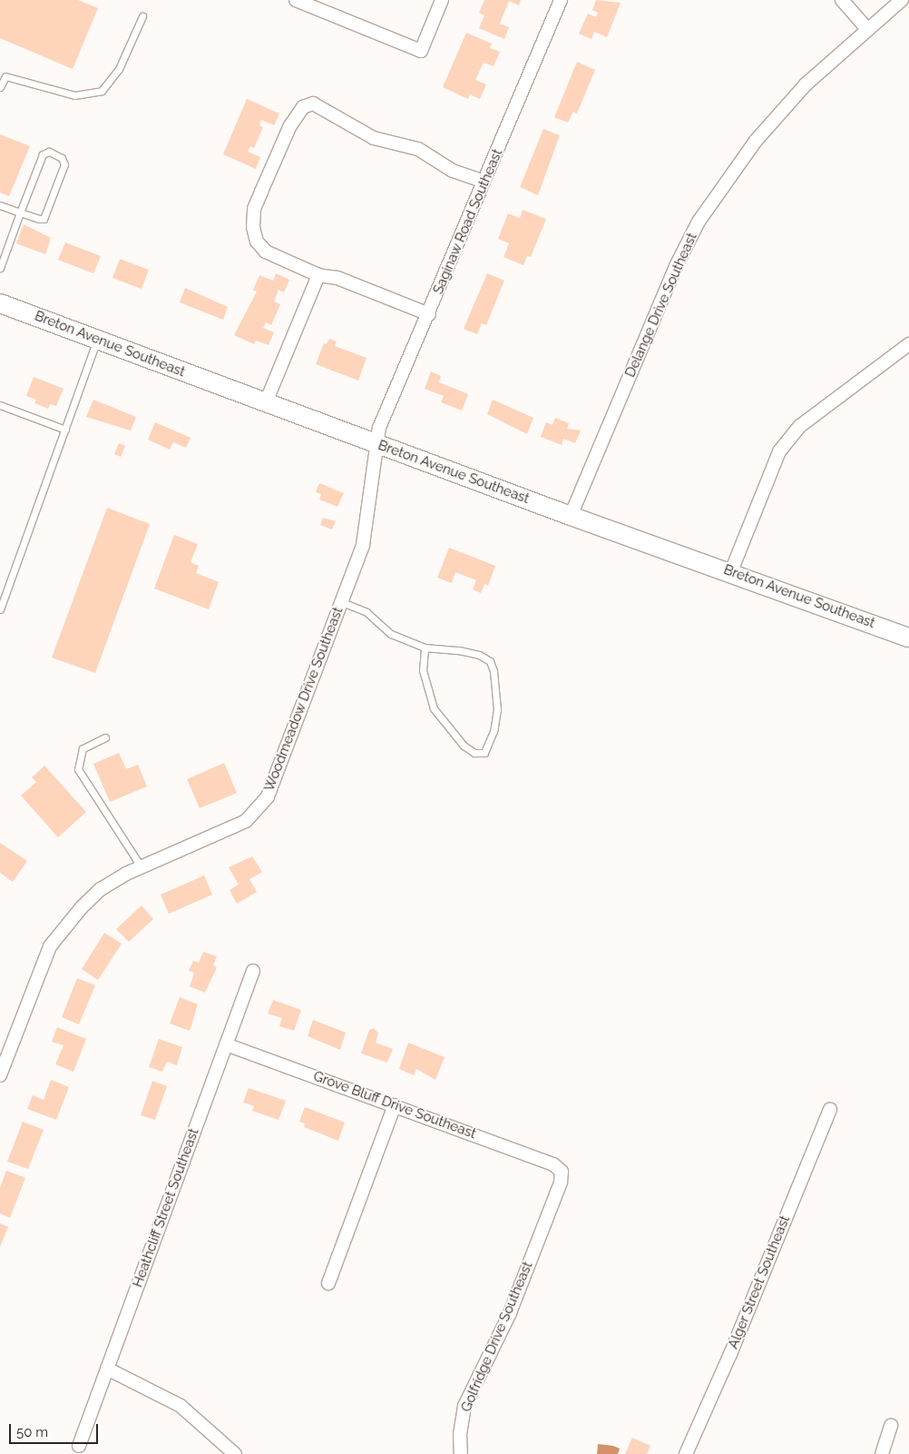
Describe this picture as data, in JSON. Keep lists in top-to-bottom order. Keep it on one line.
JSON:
{"streets":{"main road":["Breton Avenue Southeast"],"street":["Saginaw Road Southeast","Delange Drive Southeast","Woodmeadow Drive Southeast","Grove Bluff Drive Southeast","Heathcliff Street Southeast","Alger Street Southeast","Golfridge Drive Southeast"]},"crossings":[["Saginaw Road Southeast","Breton Avenue Southeast"],["Saginaw Road Southeast","Woodmeadow Drive Southeast"],["Delange Drive Southeast","Breton Avenue Southeast"],["Breton Avenue Southeast","Woodmeadow Drive Southeast"],["Grove Bluff Drive Southeast","Heathcliff Street Southeast"],["Grove Bluff Drive Southeast","Golfridge Drive Southeast"]],"scale_bar":"50 m"}
